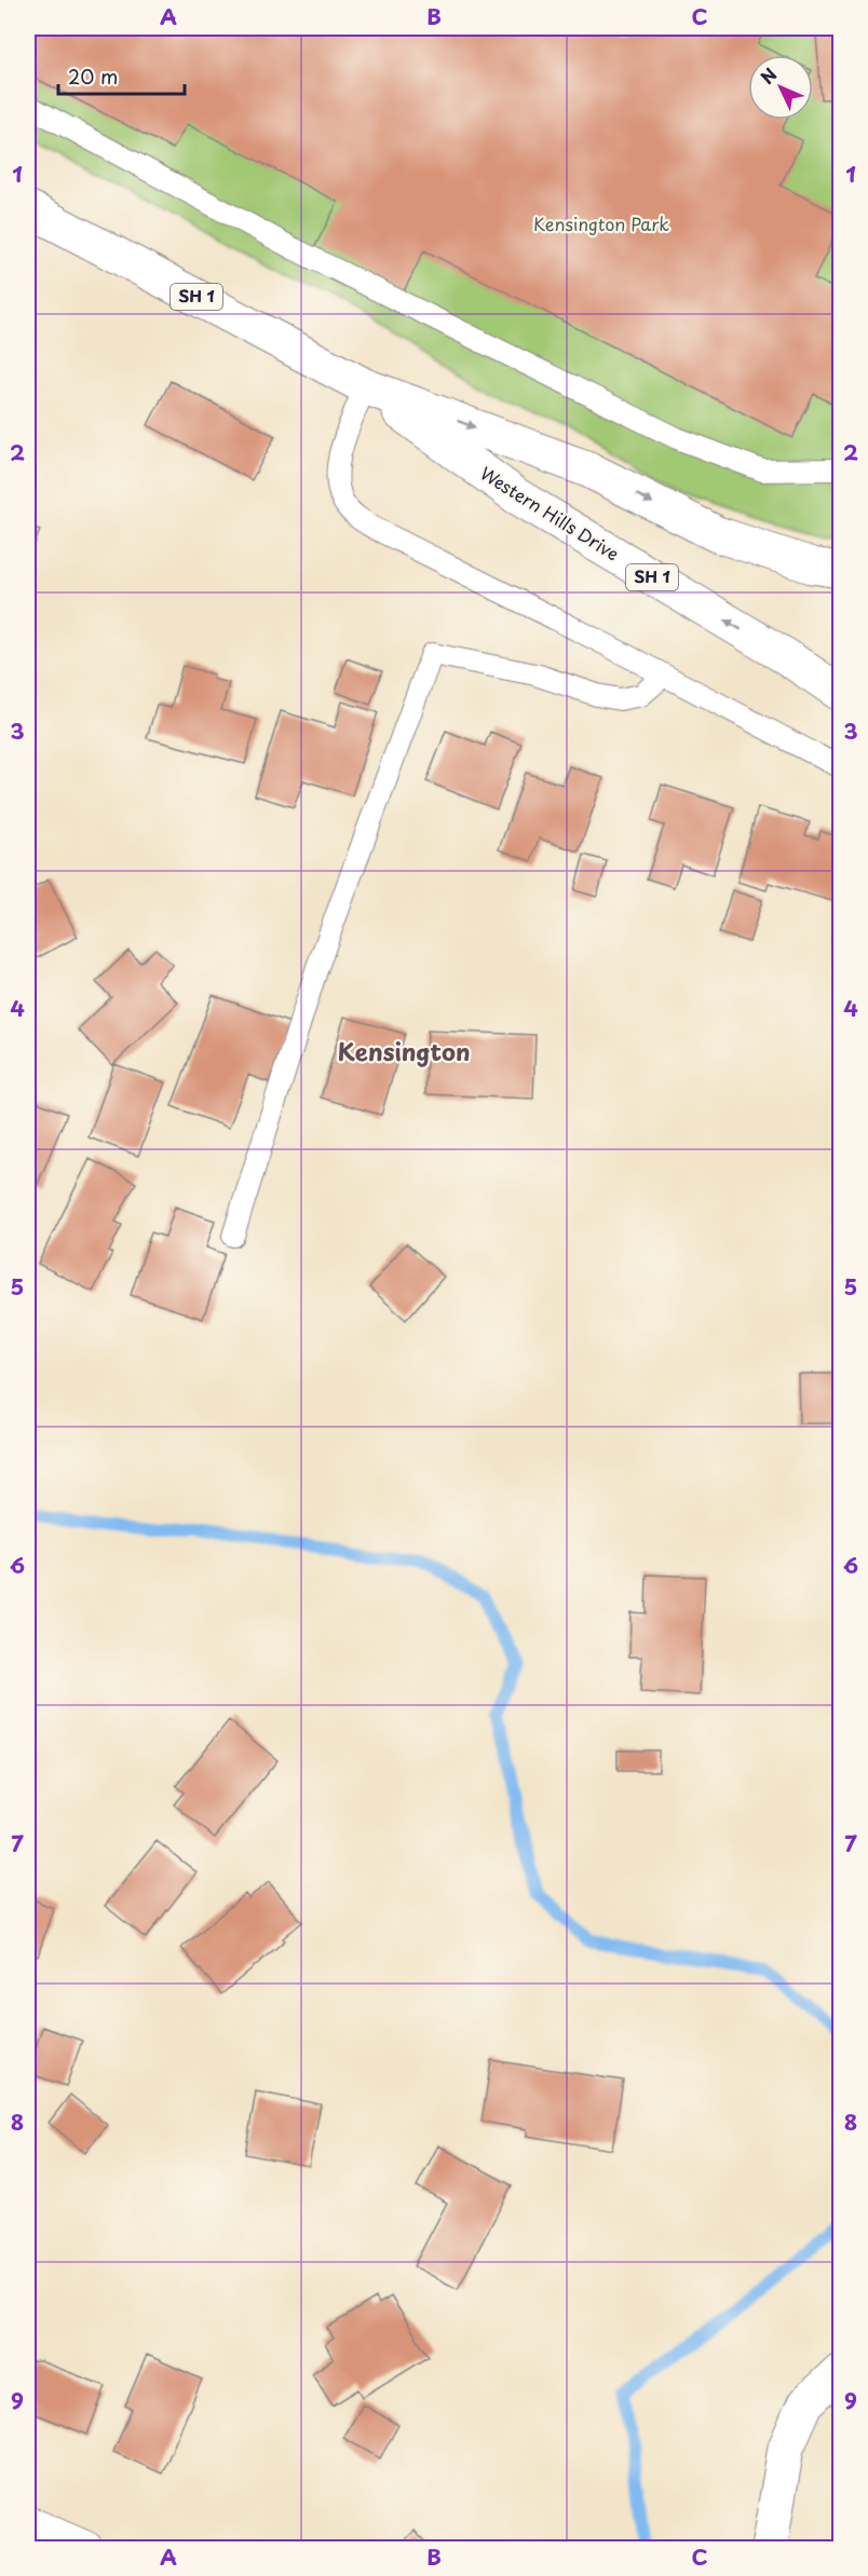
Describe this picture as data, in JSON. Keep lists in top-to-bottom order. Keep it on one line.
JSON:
{"streets":{"main road":["SH 1","Western Hills Drive"]},"crossings":[["SH 1","Western Hills Drive"]],"districts":["Kensington"],"parks":["Kensington Park"],"scale_bar":"20 m","north":"top left","grid":{"columns":["A","B","C"],"rows":["1","2","3","4","5","6","7","8","9"]}}
